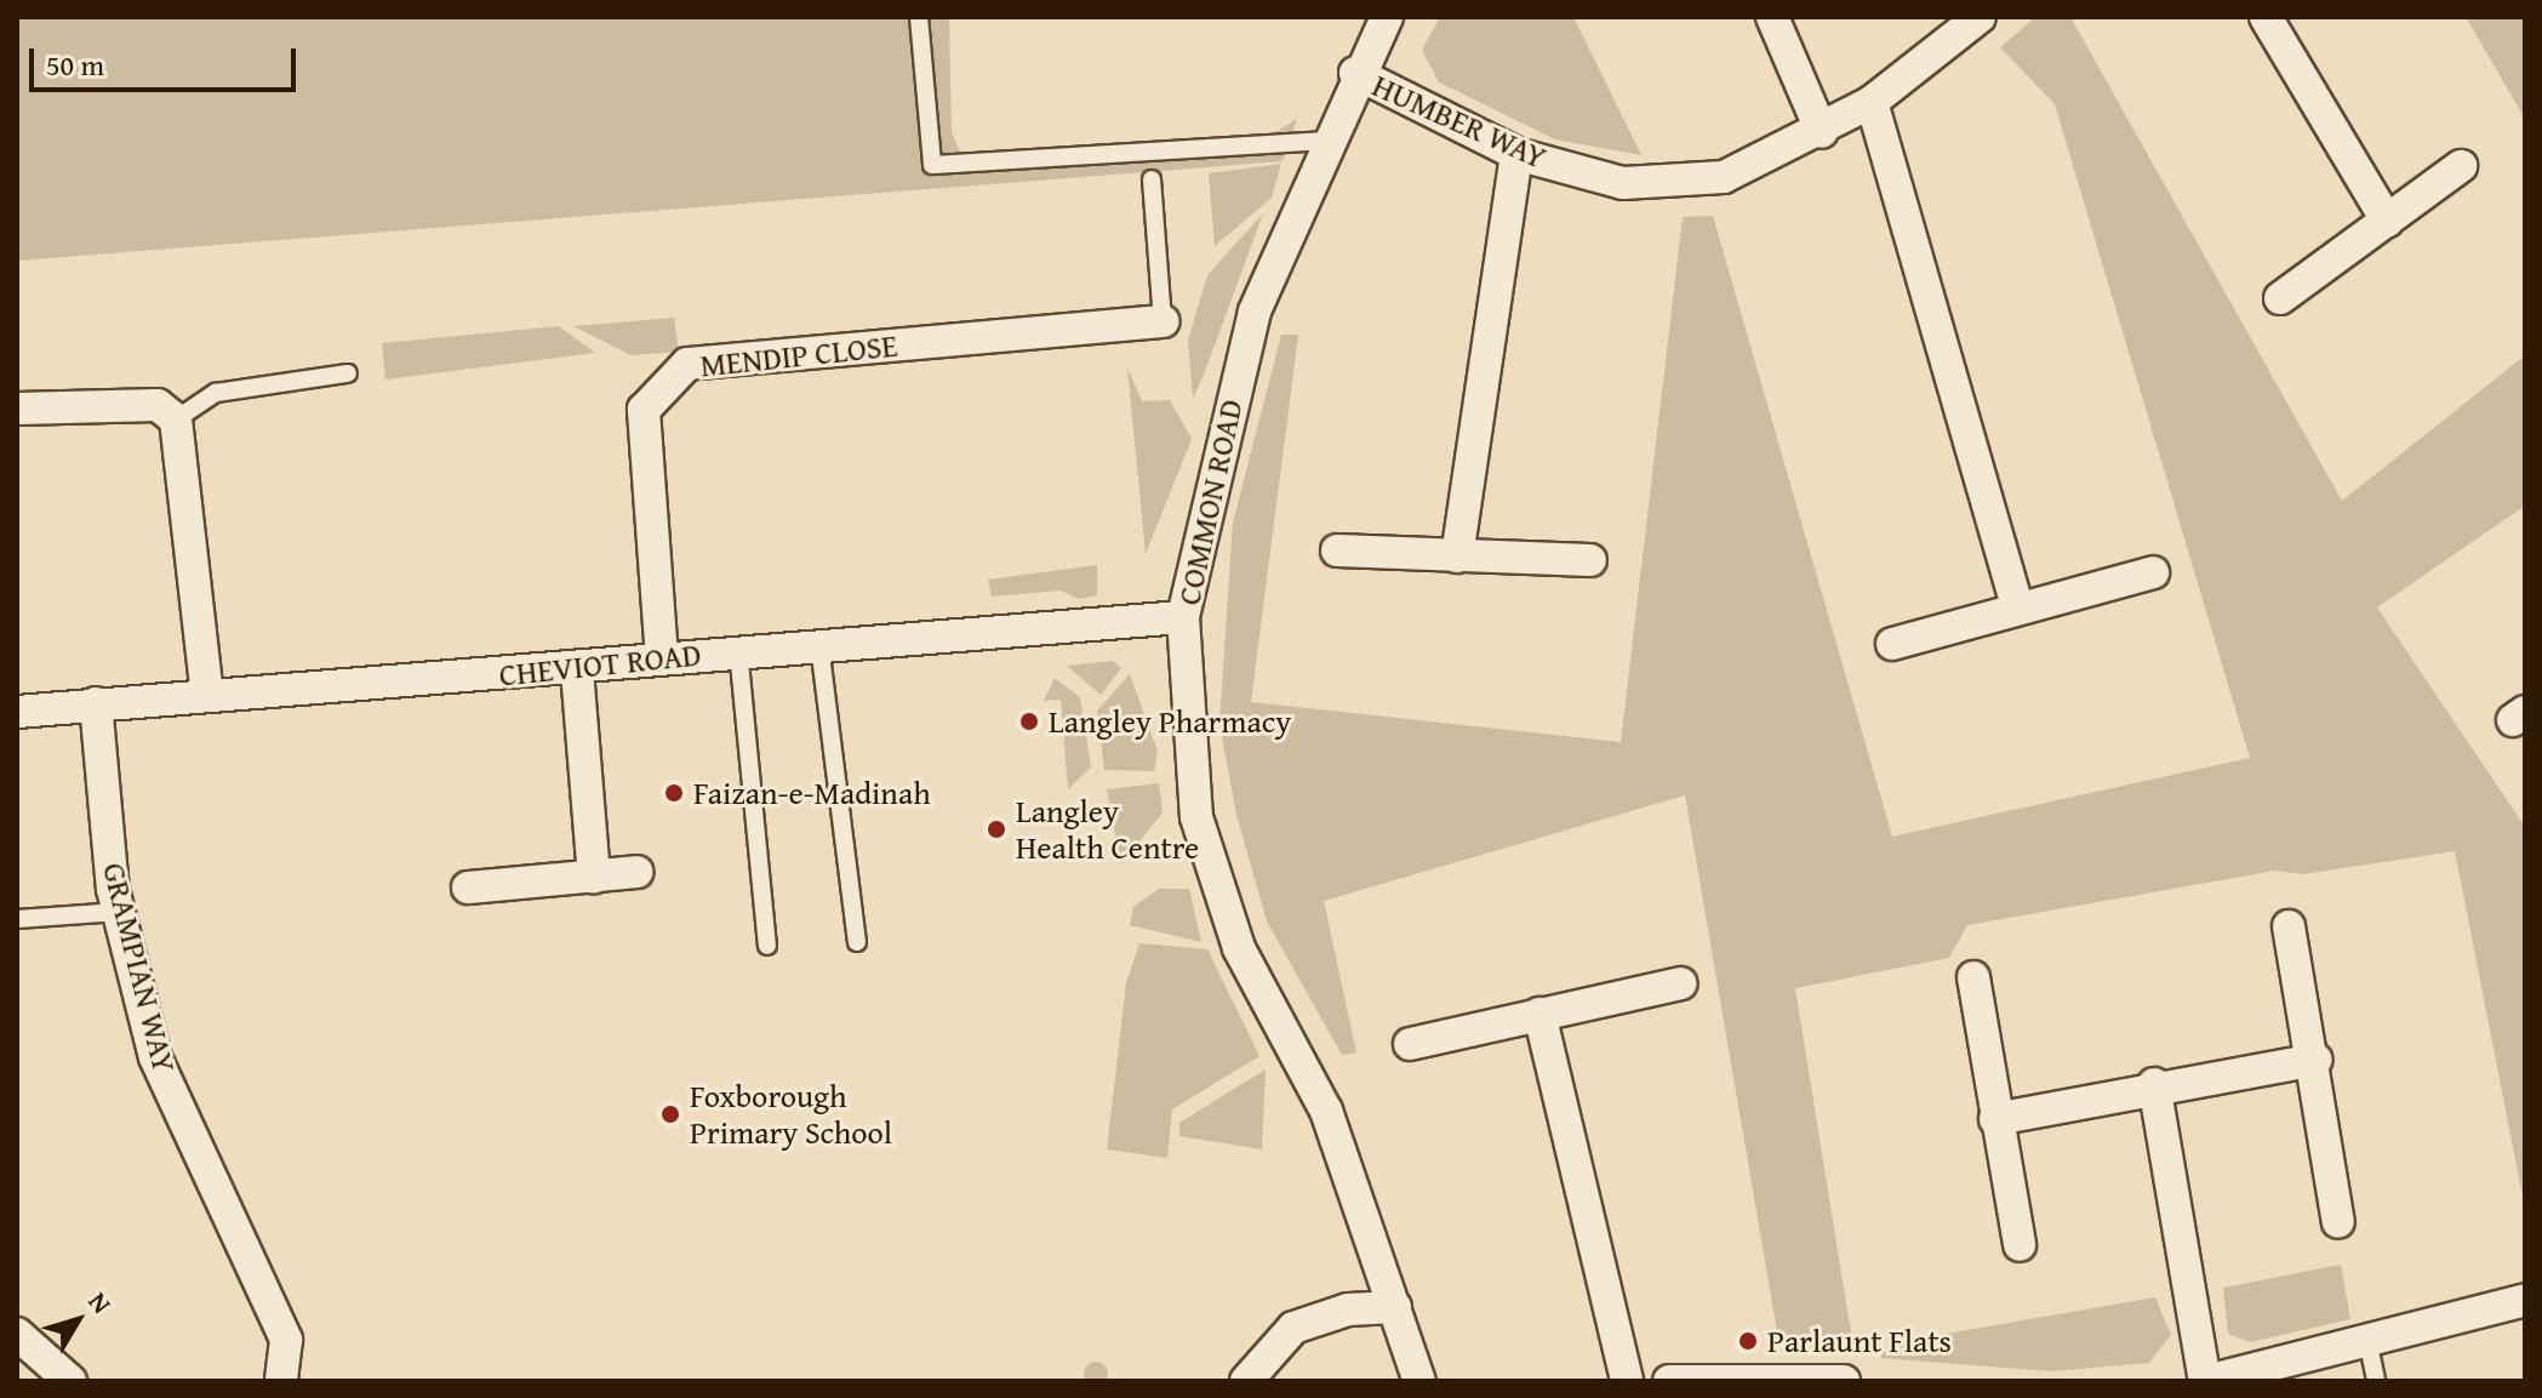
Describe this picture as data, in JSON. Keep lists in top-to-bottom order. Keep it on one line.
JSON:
{"streets":{"street":["HUMBER WAY","MENDIP CLOSE","COMMON ROAD","CHEVIOT ROAD","GRAMPIAN WAY"]},"crossings":[["HUMBER WAY","COMMON ROAD"],["MENDIP CLOSE","CHEVIOT ROAD"],["COMMON ROAD","CHEVIOT ROAD"],["CHEVIOT ROAD","GRAMPIAN WAY"]],"places":["Langley Pharmacy","Faizan-e-Madinah","Langley Health Centre","Foxborough Primary School","Parlaunt Flats"],"scale_bar":"50 m","north":"top right"}
